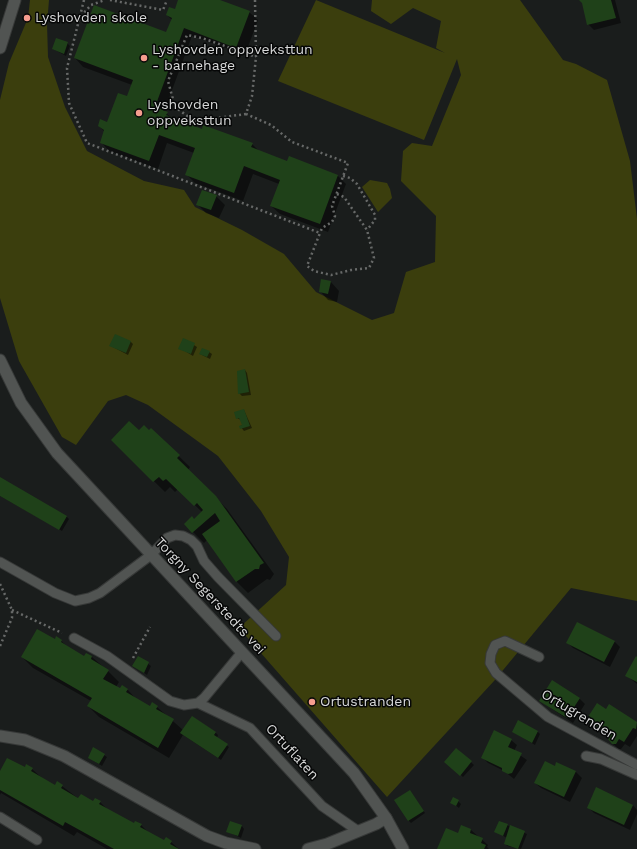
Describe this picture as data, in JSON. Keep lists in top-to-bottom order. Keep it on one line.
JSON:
{"streets":{"main road":["Torgny Segerstedts vei"],"lane":["Ortugrenden","Ortuflaten"]},"places":["Lyshovden skole","Lyshovden oppveksttun - barnehage","Lyshovden oppveksttun","Ortustranden"]}
